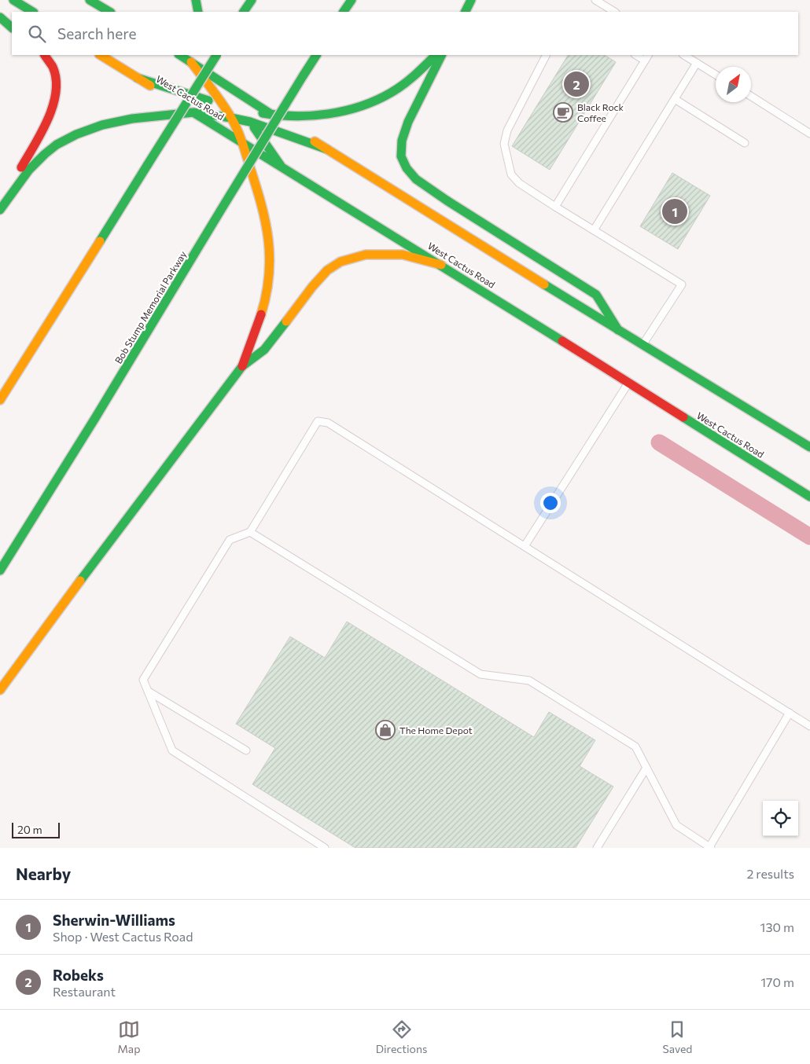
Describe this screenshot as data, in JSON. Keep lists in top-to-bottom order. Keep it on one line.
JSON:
{"streets":{"main road":["West Cactus Road","Bob Stump Memorial Parkway"]},"places":{"cafe":["Black Rock Coffee"],"shop":["The Home Depot"]},"scale_bar":"20 m","north":"top right","page":{"search":"Search here","pins":["2","1"],"scale":"20 m","heading":["Nearby","2 results"],"list":[{"mark":"1","name":"Sherwin-Williams","note":"Shop · West Cactus Road","value":"130 m"},{"mark":"2","name":"Robeks","note":"Restaurant","value":"170 m"}],"nav":["Map","Directions","Saved"]}}
